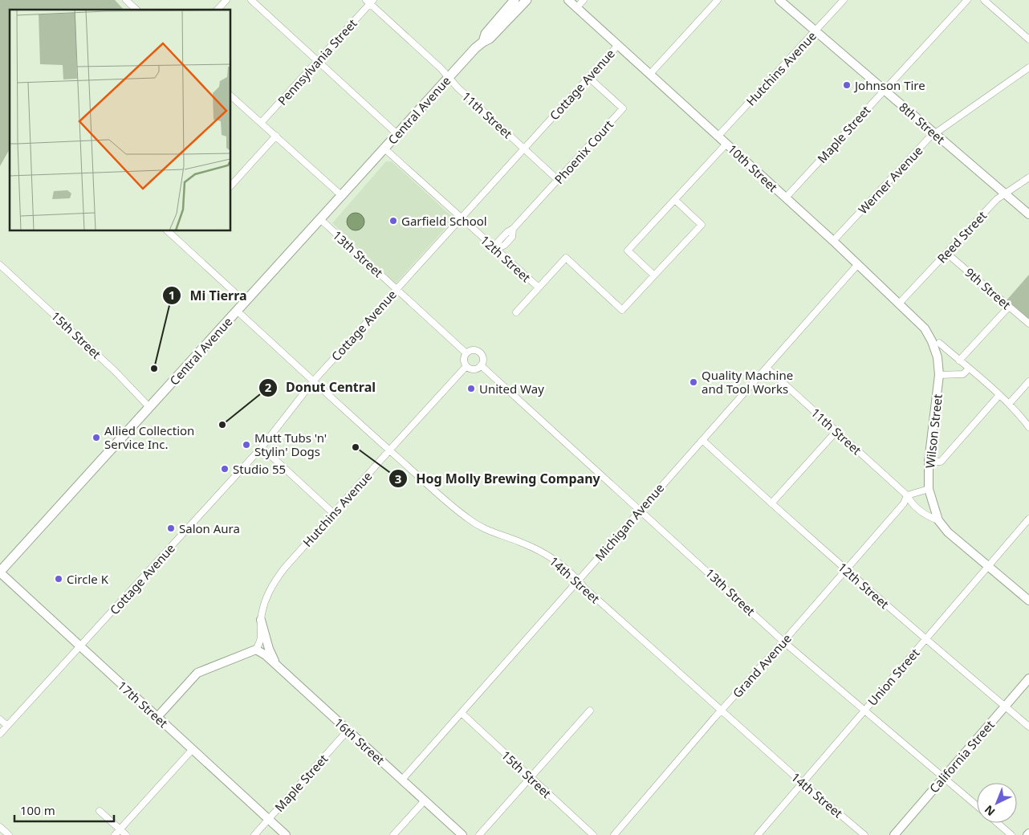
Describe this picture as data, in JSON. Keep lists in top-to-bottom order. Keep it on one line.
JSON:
{"streets":{"main road":["Central Avenue"],"street":["Pennsylvania Street","Hutchins Avenue","Cottage Avenue","11th Street","8th Street","Maple Street","Phoenix Court","10th Street","Werner Avenue","Reed Street","13th Street","12th Street","9th Street","15th Street","Wilson Street","Michigan Avenue","14th Street","Grand Avenue","Union Street","17th Street","16th Street","California Street"]},"crossings":[["Pennsylvania Street","11th Street"],["Hutchins Avenue","8th Street"],["Hutchins Avenue","10th Street"],["Hutchins Avenue","13th Street"],["Hutchins Avenue","14th Street"],["Hutchins Avenue","16th Street"],["Cottage Avenue","11th Street"],["Cottage Avenue","Phoenix Court"],["Cottage Avenue","10th Street"],["Cottage Avenue","13th Street"],["Cottage Avenue","12th Street"],["Cottage Avenue","14th Street"],["Cottage Avenue","17th Street"],["Central Avenue","11th Street"],["Central Avenue","13th Street"],["Central Avenue","12th Street"],["Central Avenue","15th Street"],["Central Avenue","14th Street"],["Central Avenue","17th Street"],["11th Street","Phoenix Court"],["11th Street","Wilson Street"],["11th Street","Michigan Avenue"],["11th Street","Grand Avenue"],["11th Street","Union Street"],["8th Street","Maple Street"],["8th Street","Werner Avenue"],["8th Street","Reed Street"],["Maple Street","10th Street"],["Maple Street","17th Street"],["Maple Street","16th Street"],["Phoenix Court","12th Street"],["10th Street","Werner Avenue"],["10th Street","Reed Street"],["10th Street","Wilson Street"],["10th Street","Michigan Avenue"],["Reed Street","9th Street"],["13th Street","Michigan Avenue"],["13th Street","Grand Avenue"],["13th Street","Union Street"],["13th Street","California Street"],["12th Street","Michigan Avenue"],["12th Street","Grand Avenue"],["12th Street","Union Street"],["12th Street","California Street"],["15th Street","Michigan Avenue"],["Michigan Avenue","14th Street"],["Michigan Avenue","16th Street"],["14th Street","Grand Avenue"],["14th Street","Union Street"]],"places":["Johnson Tire","Garfield School","Mi Tierra","Quality Machine and Tool Works","United Way","Donut Central","Allied Collection Service Inc.","Mutt Tubs 'n' Stylin' Dogs","Hog Molly Brewing Company","Studio 55","Salon Aura","Circle K"],"scale_bar":"100 m","north":"bottom left"}
